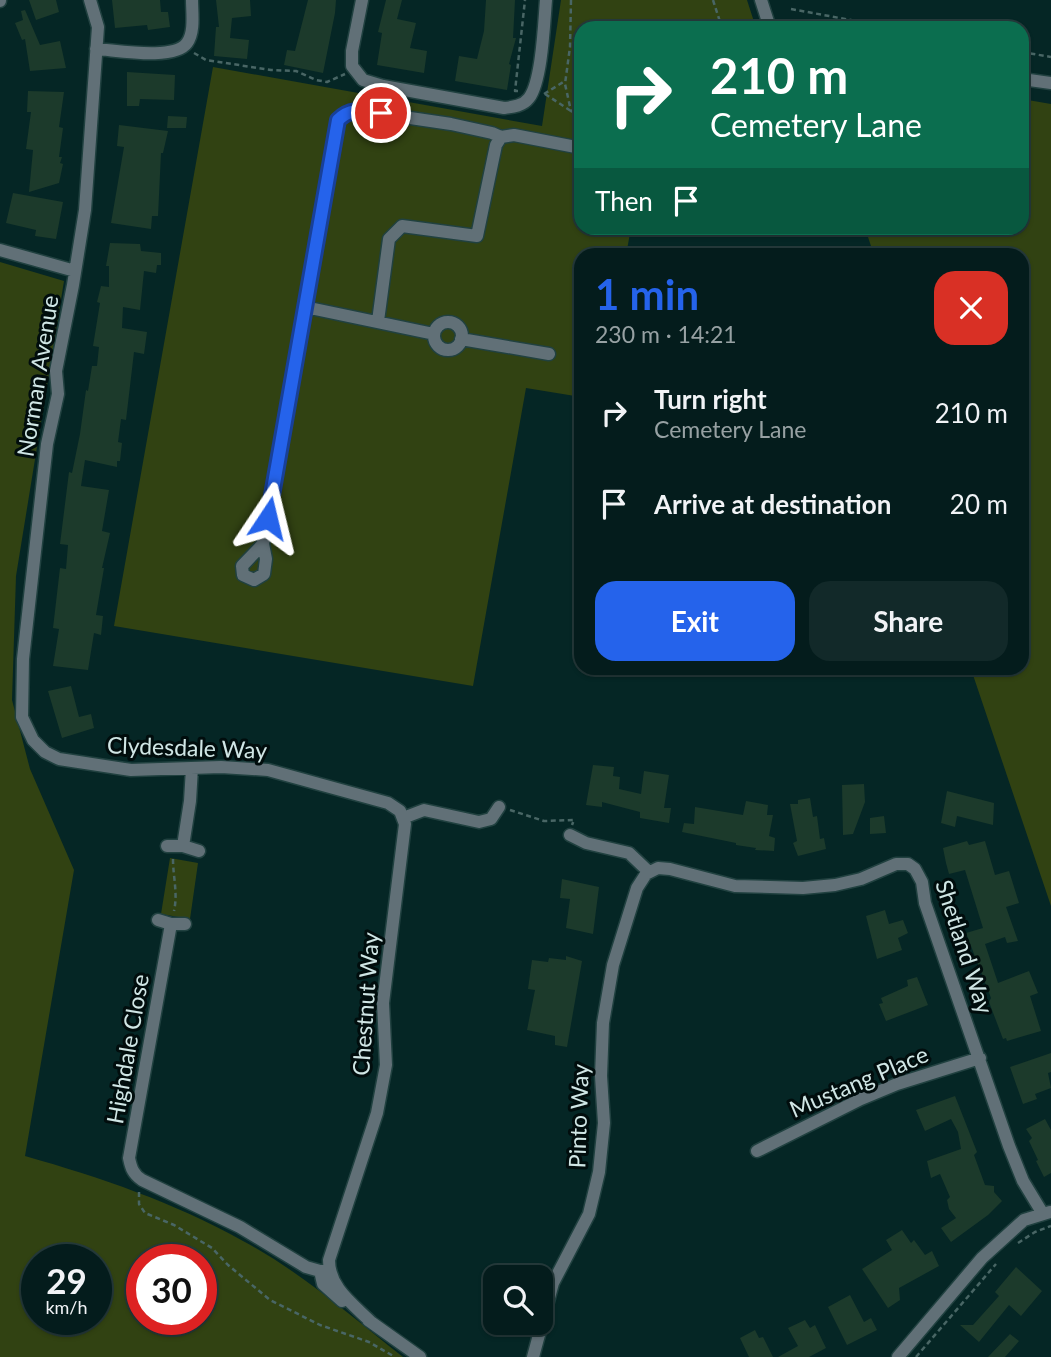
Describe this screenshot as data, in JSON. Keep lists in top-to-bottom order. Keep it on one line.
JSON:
{"streets":{"street":["Norman Avenue","Clydesdale Way","Shetland Way","Chestnut Way","Highdale Close","Mustang Place","Pinto Way"]},"crossings":[["Norman Avenue","Clydesdale Way"],["Clydesdale Way","Chestnut Way"],["Shetland Way","Mustang Place"],["Shetland Way","Pinto Way"]],"page":{"turn":["210 m","Cemetery Lane"],"then":"Then","heading":["1 min","230 m · 14:21"],"list":[{"name":"Turn right","note":"Cemetery Lane","value":"210 m"},{"name":"Arrive at destination","value":"20 m"}],"buttons":["Exit","Share"],"speed":"29 km/h","limit":"30"}}
